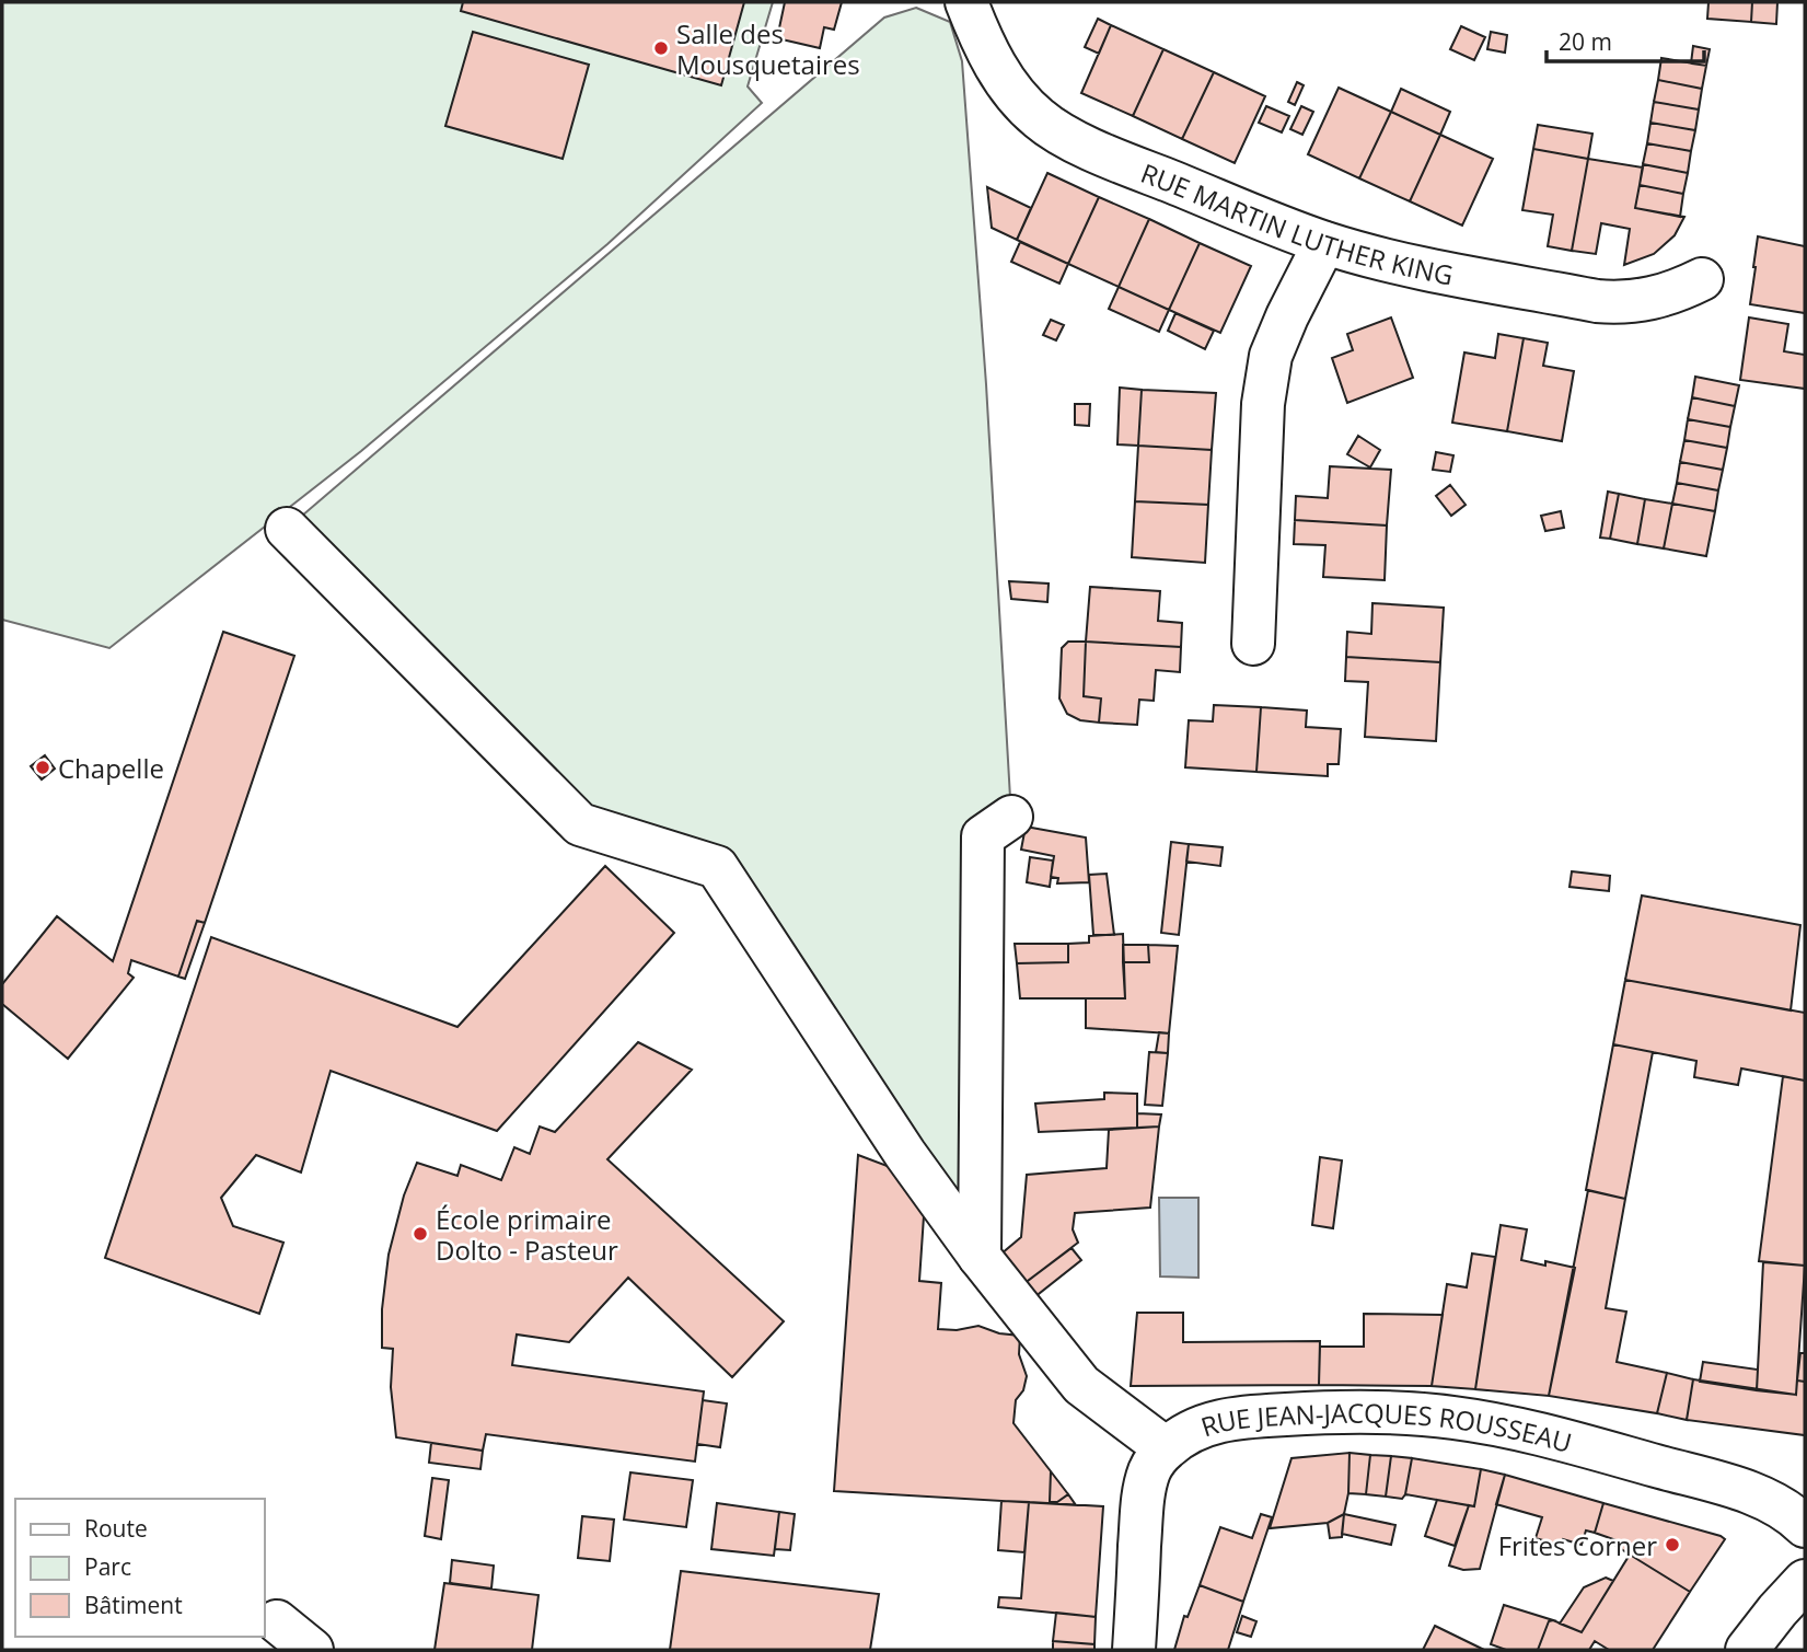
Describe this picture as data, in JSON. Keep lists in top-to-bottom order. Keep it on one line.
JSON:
{"streets":{"street":["RUE MARTIN LUTHER KING","RUE JEAN-JACQUES ROUSSEAU"]},"places":["Salle des Mousquetaires","Chapelle","École primaire Dolto - Pasteur","Frites Corner"],"legend":["Route","Parc","Bâtiment"],"scale_bar":"20 m"}
